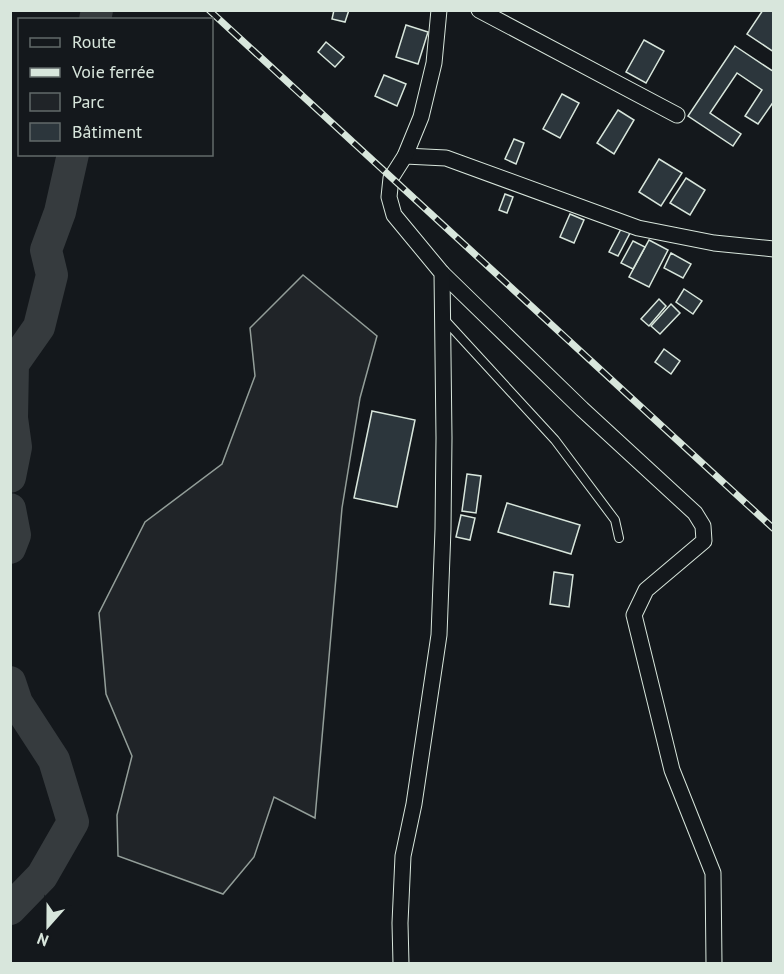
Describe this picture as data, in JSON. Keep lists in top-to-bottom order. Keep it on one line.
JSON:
{"legend":["Route","Voie ferrée","Parc","Bâtiment"],"north":"bottom"}
